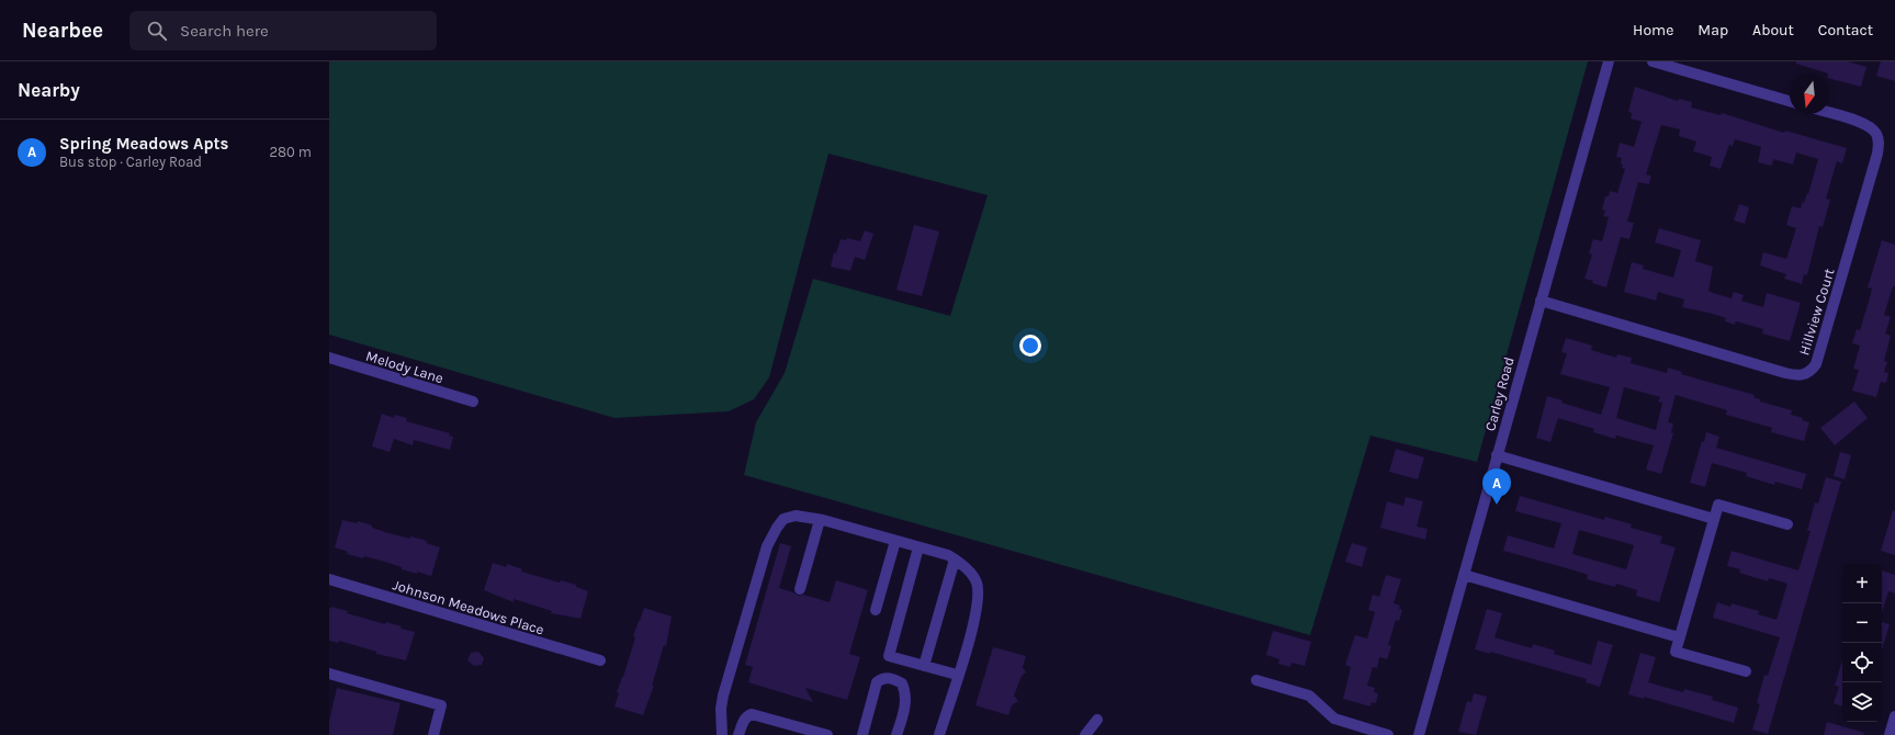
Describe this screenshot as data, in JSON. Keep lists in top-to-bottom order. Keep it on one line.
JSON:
{"streets":{"street":["Hillview Court","Melody Lane","Carley Road","Johnson Meadows Place"]},"crossings":[["Hillview Court","Carley Road"]],"north":"bottom","page":{"header":"Nearbee","search":"Search here","nav":["Home","Map","About","Contact"],"heading":"Nearby","list":[{"mark":"A","name":"Spring Meadows Apts","note":"Bus stop · Carley Road","value":"280 m"}],"pins":"A","map_buttons":["+","−"]}}
